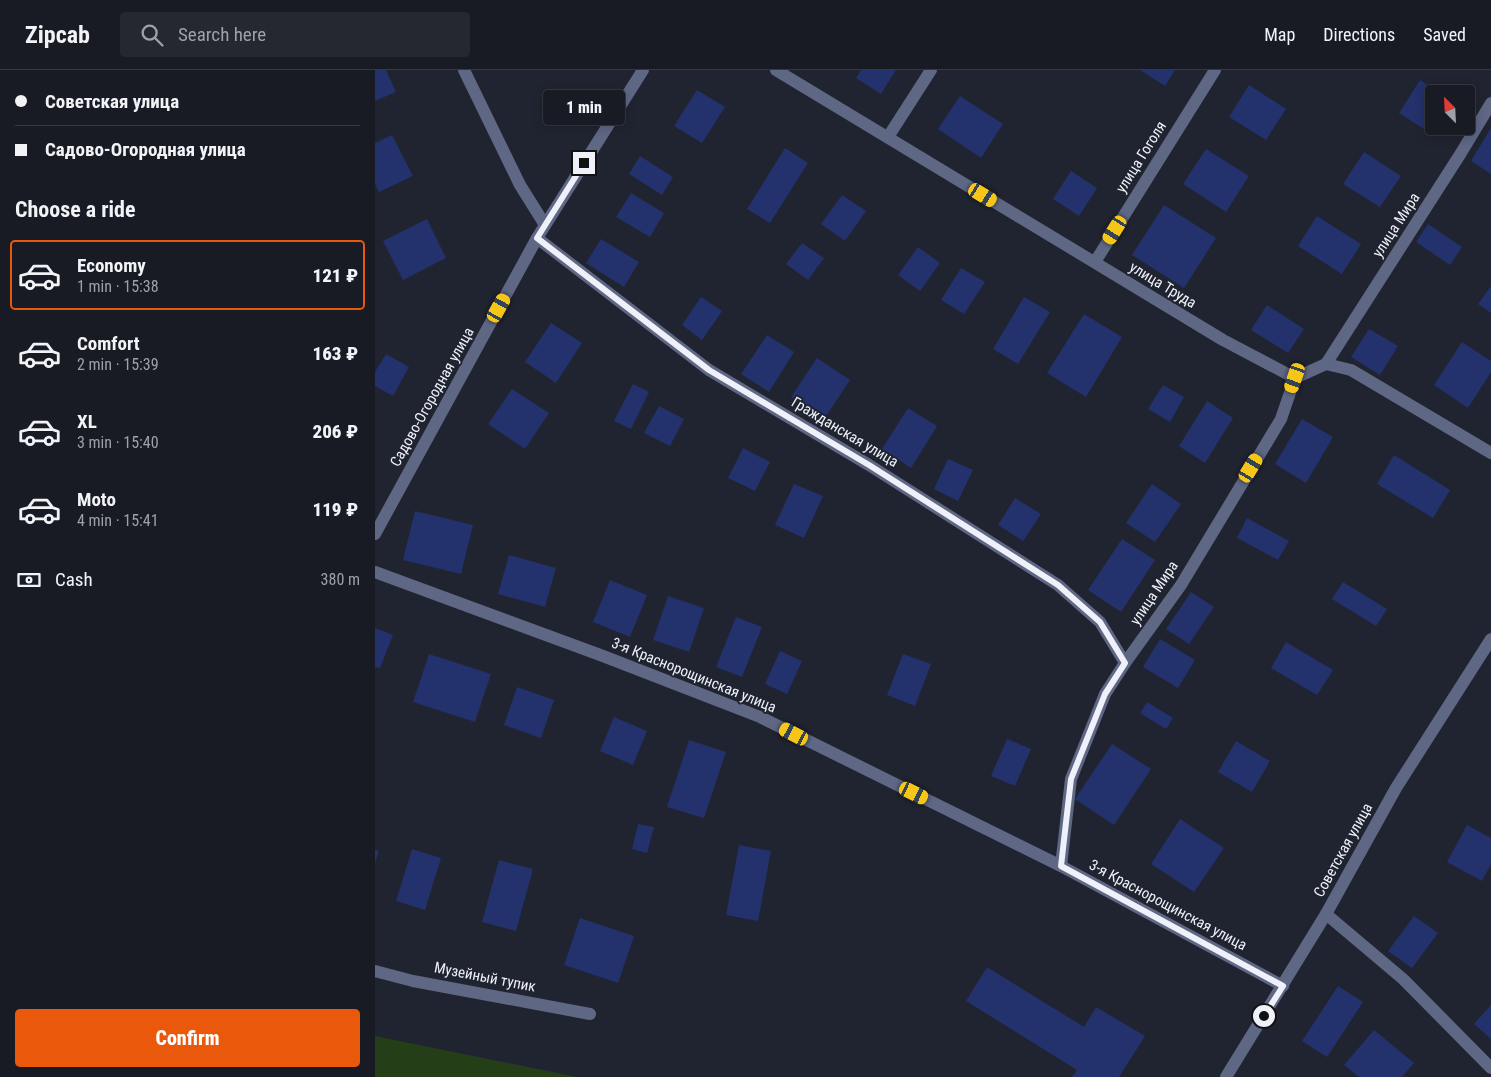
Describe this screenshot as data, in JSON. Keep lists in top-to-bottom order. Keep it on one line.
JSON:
{"streets":{"street":["улица Гоголя","улица Мира","улица Труда","Садово-Огородная улица","Гражданская улица","3-я Краснорощинская улица","Советская улица","Музейный тупик"]},"crossings":[["улица Гоголя","улица Труда"],["улица Мира","улица Труда"],["улица Мира","Гражданская улица"],["улица Мира","3-я Краснорощинская улица"],["Садово-Огородная улица","Гражданская улица"],["3-я Краснорощинская улица","Советская улица"]],"north":"top left","page":{"header":"Zipcab","search":"Search here","nav":["Map","Directions","Saved"],"banner":["Советская улица","Садово-Огородная улица"],"bubble":"1 min","heading":"Choose a ride","list":[{"name":"Economy","note":"1 min · 15:38","value":"121 ₽"},{"name":"Comfort","note":"2 min · 15:39","value":"163 ₽"},{"name":"XL","note":"3 min · 15:40","value":"206 ₽"},{"name":"Moto","note":"4 min · 15:41","value":"119 ₽"}],"pay":["Cash","380 m"],"buttons":"Confirm"}}
